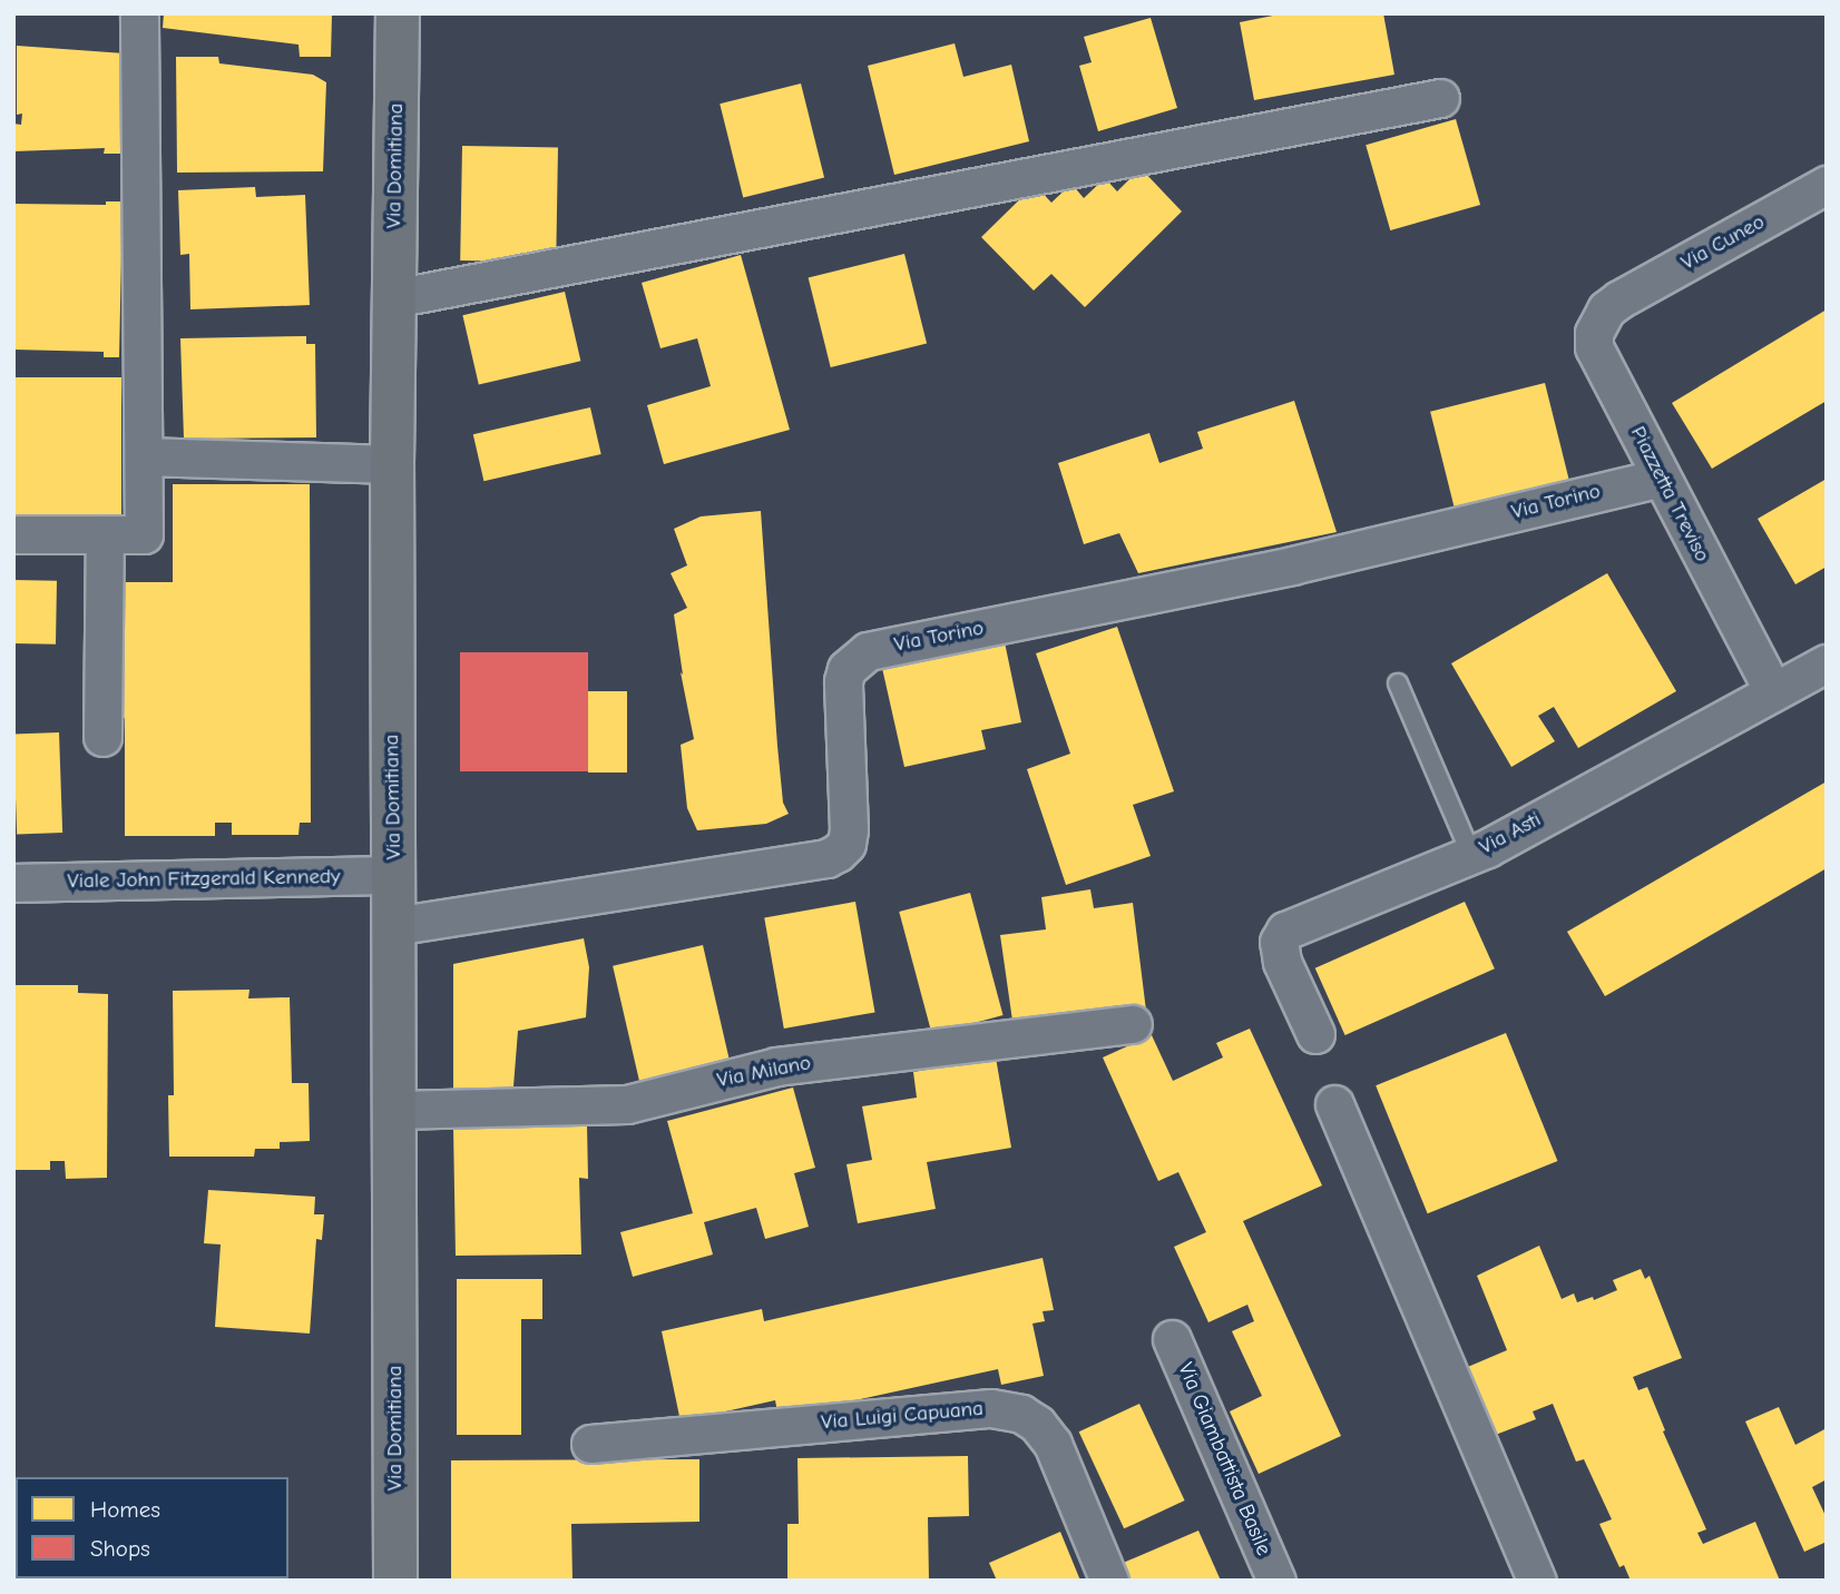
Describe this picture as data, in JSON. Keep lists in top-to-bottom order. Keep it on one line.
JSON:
{"streets":{"main road":["Via Domitiana"],"street":["Via Cuneo","Piazzetta Treviso","Via Torino","Via Asti","Viale John Fitzgerald Kennedy","Via Milano","Via Luigi Capuana","Via Giambattista Basile"]},"crossings":[["Via Domitiana","Via Torino"],["Via Domitiana","Viale John Fitzgerald Kennedy"],["Via Domitiana","Via Milano"],["Via Cuneo","Piazzetta Treviso"],["Piazzetta Treviso","Via Torino"],["Piazzetta Treviso","Via Asti"]],"legend":["Homes","Shops"]}
